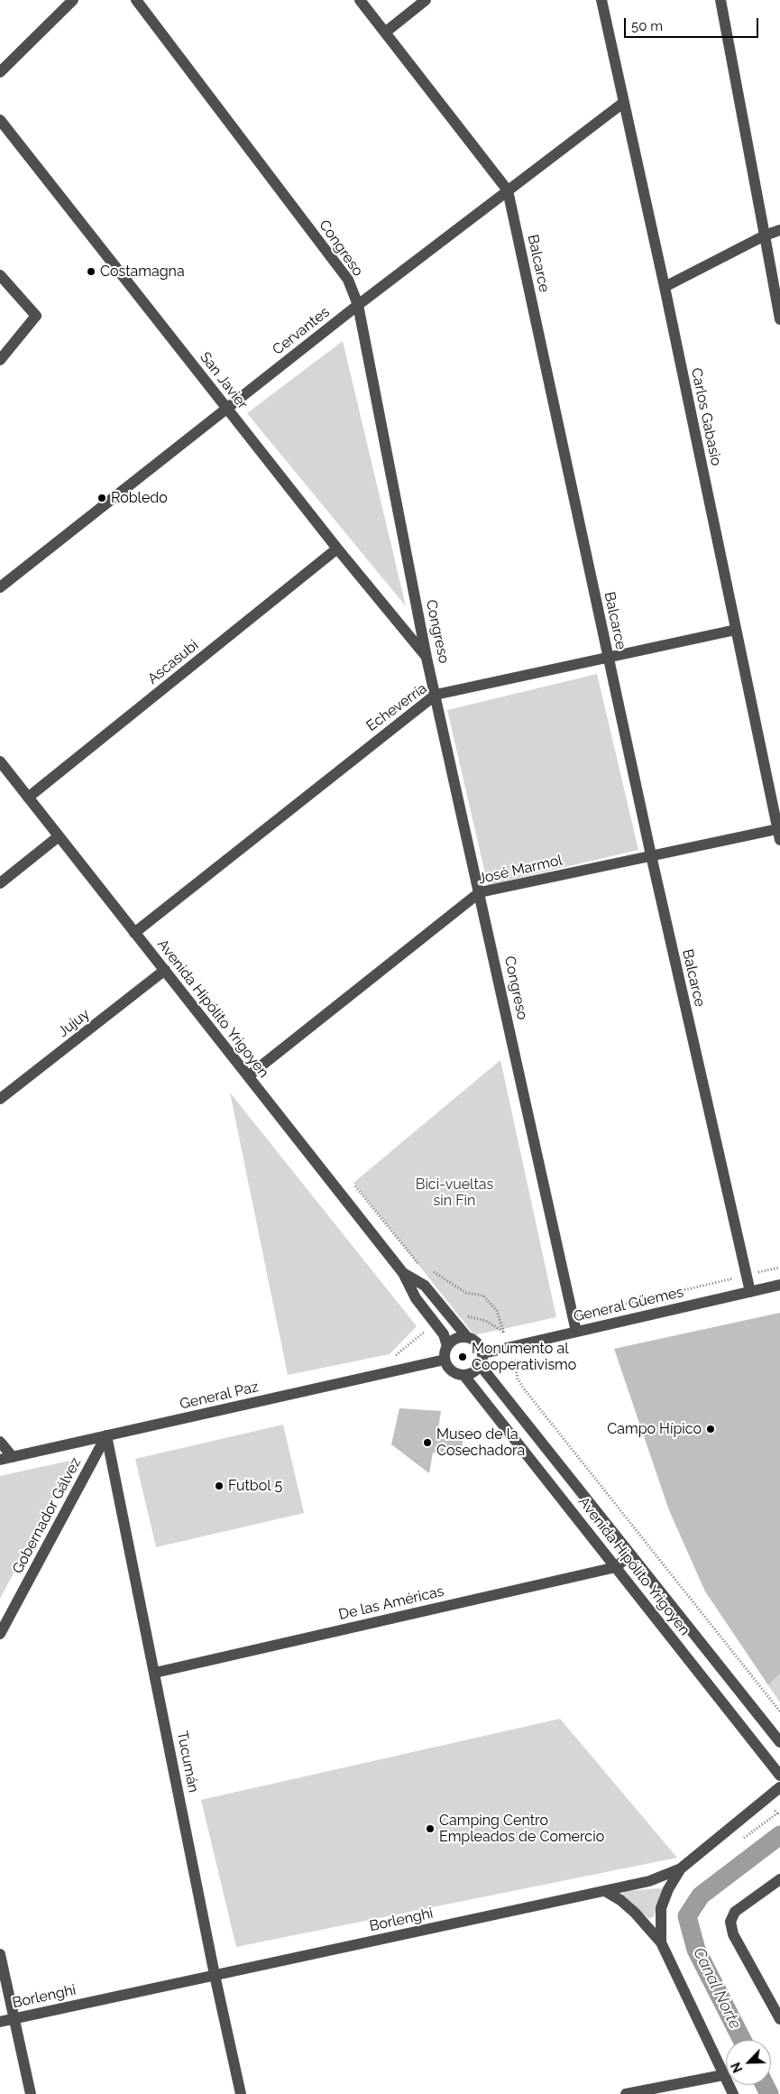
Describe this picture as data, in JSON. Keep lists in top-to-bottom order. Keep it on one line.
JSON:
{"streets":{"street":["Congreso","Balcarce","Cervantes","San Javier","Carlos Gabasio","Ascasubi","Echeverría","José Marmol","Avenida Hipólito Yrigoyen","Jujuy","General Güemes","General Paz","Gobernador Gálvez","De las Américas","Tucumán","Borlenghi"]},"crossings":[["Congreso","Cervantes"],["Congreso","San Javier"],["Congreso","Echeverría"],["Congreso","José Marmol"],["Congreso","General Güemes"],["Balcarce","Cervantes"],["Balcarce","Echeverría"],["Balcarce","José Marmol"],["Balcarce","General Güemes"],["Cervantes","San Javier"],["Cervantes","Carlos Gabasio"],["San Javier","Ascasubi"],["Carlos Gabasio","Echeverría"],["Carlos Gabasio","José Marmol"],["Ascasubi","Avenida Hipólito Yrigoyen"],["Echeverría","Avenida Hipólito Yrigoyen"],["José Marmol","Avenida Hipólito Yrigoyen"],["Avenida Hipólito Yrigoyen","Jujuy"],["Avenida Hipólito Yrigoyen","General Güemes"],["Avenida Hipólito Yrigoyen","General Paz"],["Avenida Hipólito Yrigoyen","De las Américas"],["General Güemes","General Paz"],["General Paz","Gobernador Gálvez"],["General Paz","Tucumán"],["Gobernador Gálvez","Tucumán"],["De las Américas","Tucumán"],["Tucumán","Borlenghi"]],"water":["Canal Norte"],"parks":["Bici-vueltas sin Fin"],"places":["Costamagna","Robledo","Monumento al Cooperativismo","Campo Hípico","Museo de la Cosechadora","Futbol 5","Camping Centro Empleados de Comercio"],"scale_bar":"50 m","north":"bottom left"}
